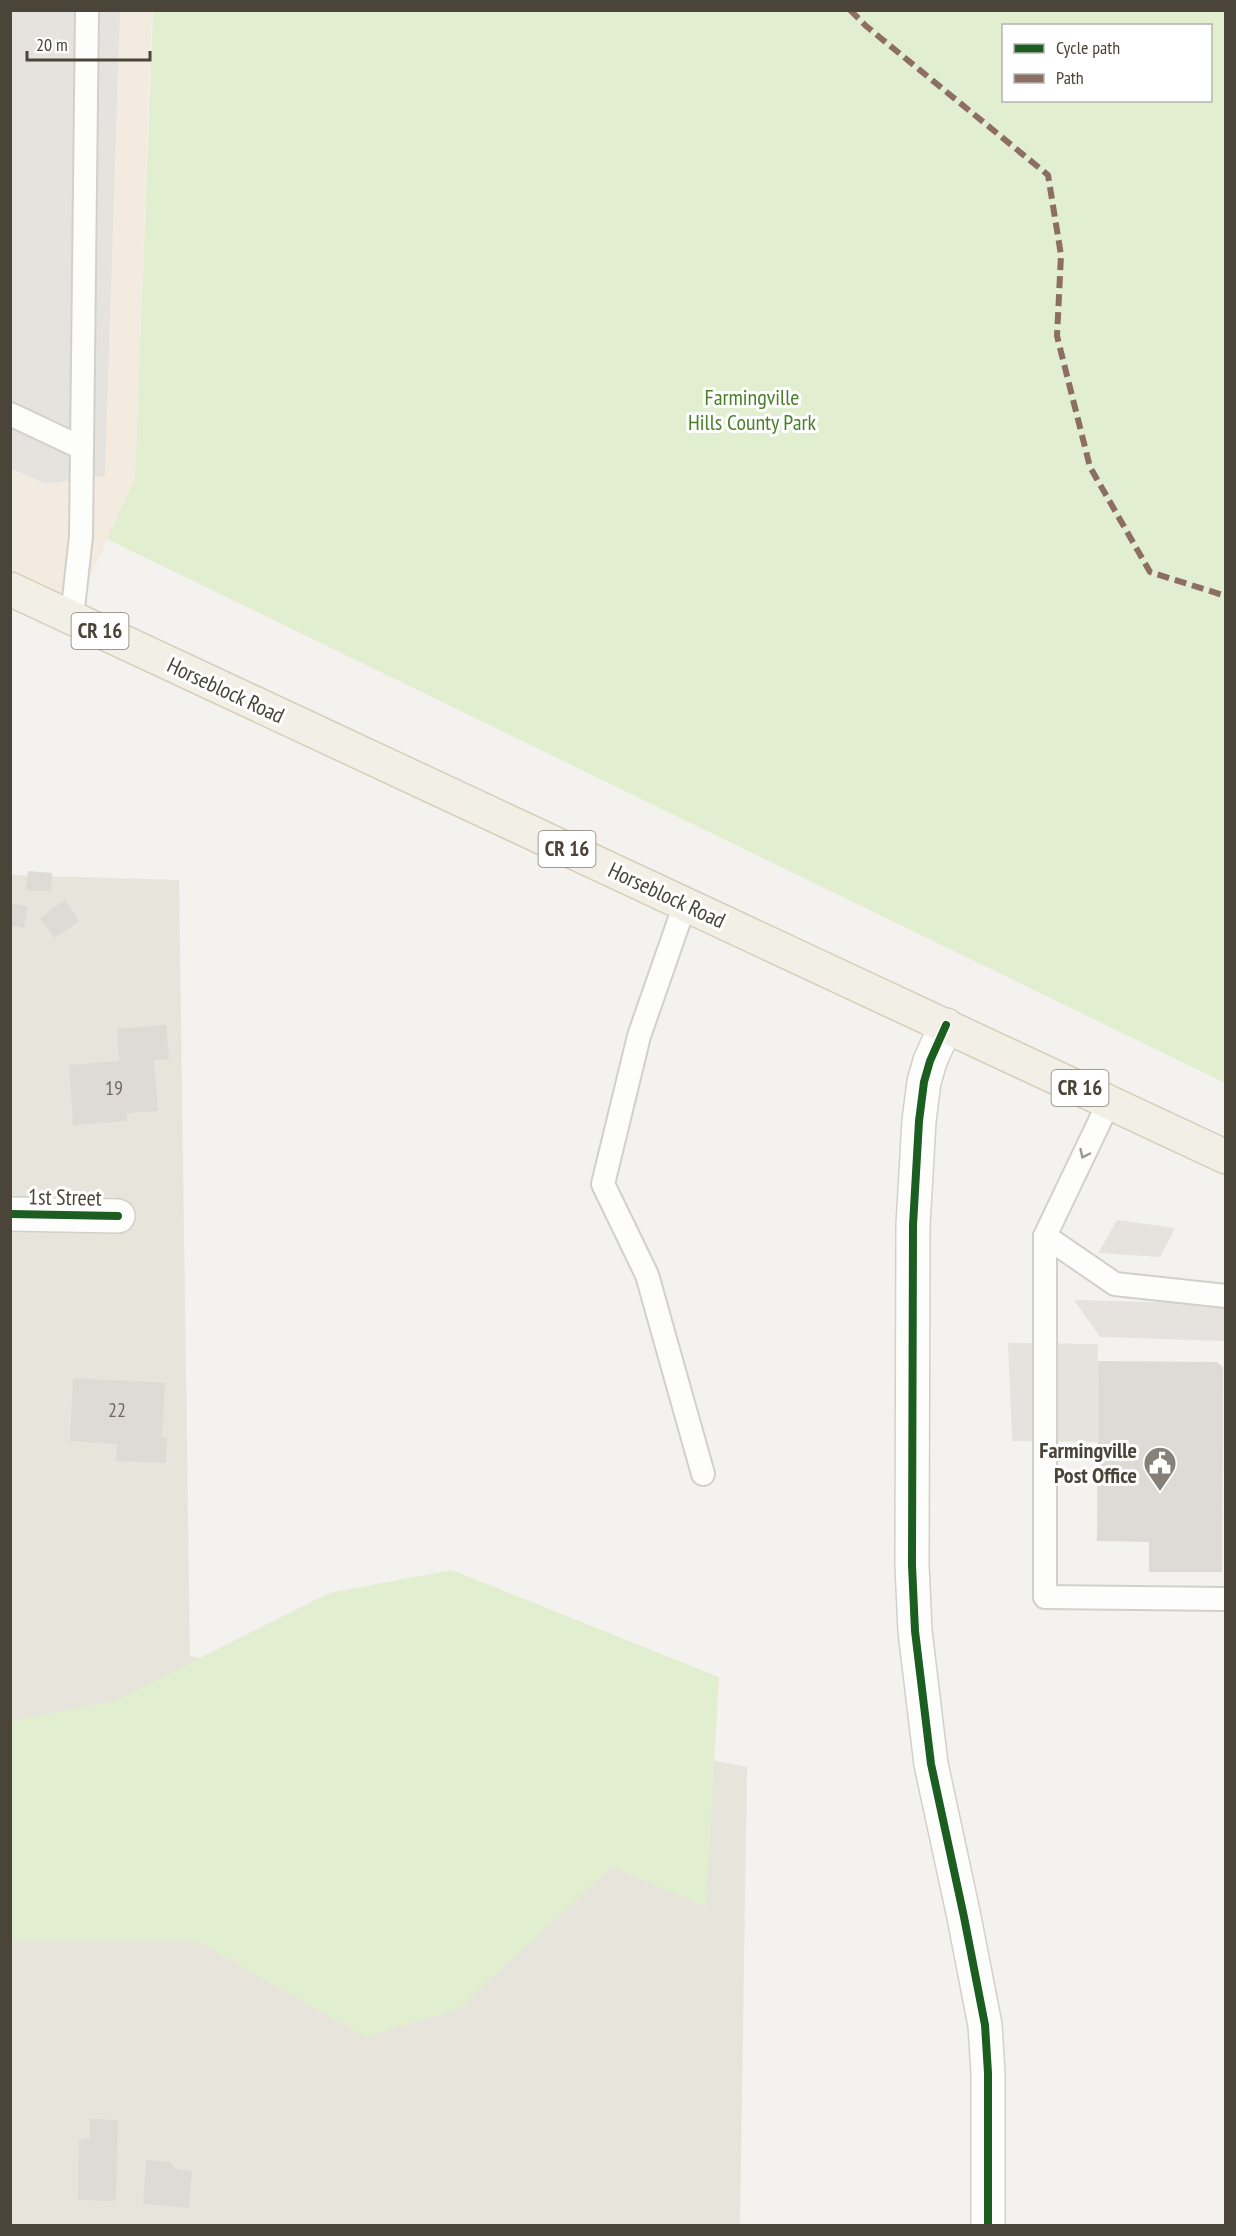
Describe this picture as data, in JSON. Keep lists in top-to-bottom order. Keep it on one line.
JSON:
{"streets":{"main road":["CR 16","Horseblock Road"],"street":["1st Street"]},"parks":["Farmingville Hills County Park"],"places":{"public building":["Farmingville Post Office"]},"house_numbers":["19","22"],"legend":["Cycle path","Path"],"scale_bar":"20 m"}
